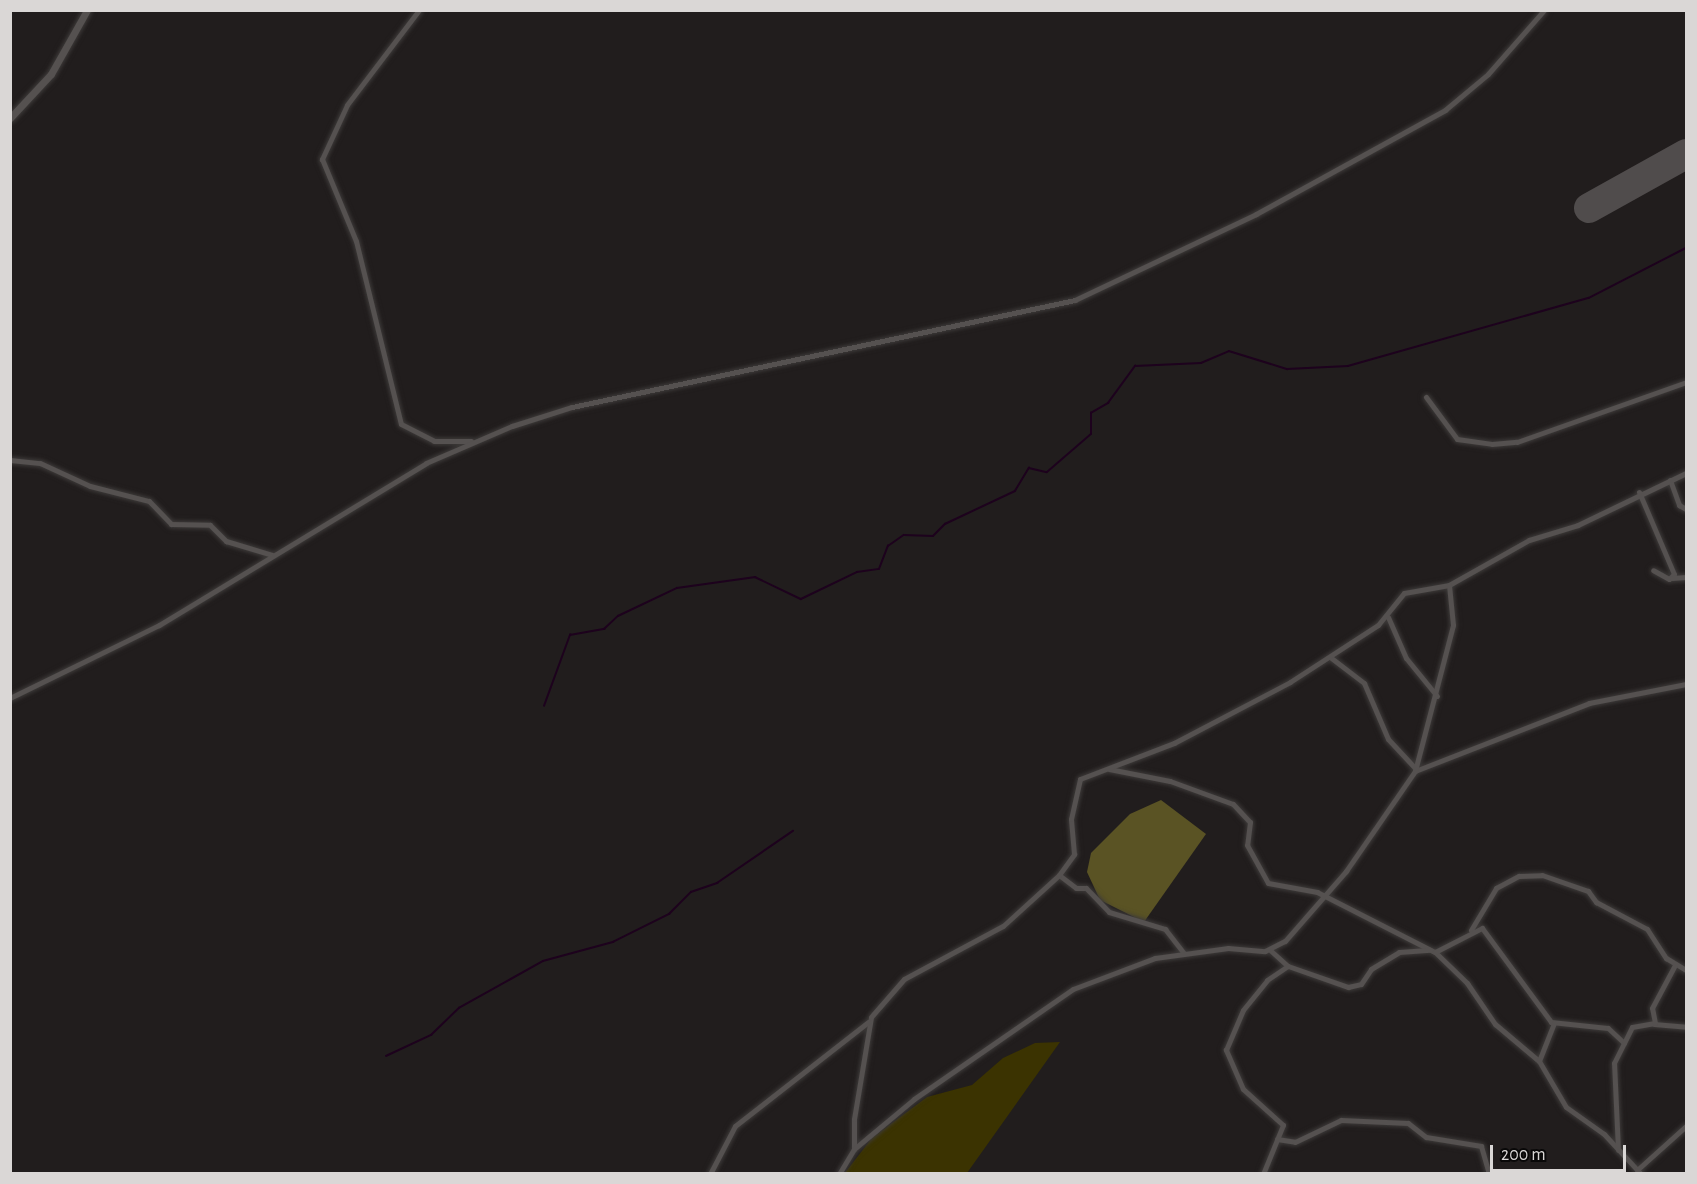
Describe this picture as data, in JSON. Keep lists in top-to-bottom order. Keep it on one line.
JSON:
{"scale_bar":"200 m"}
